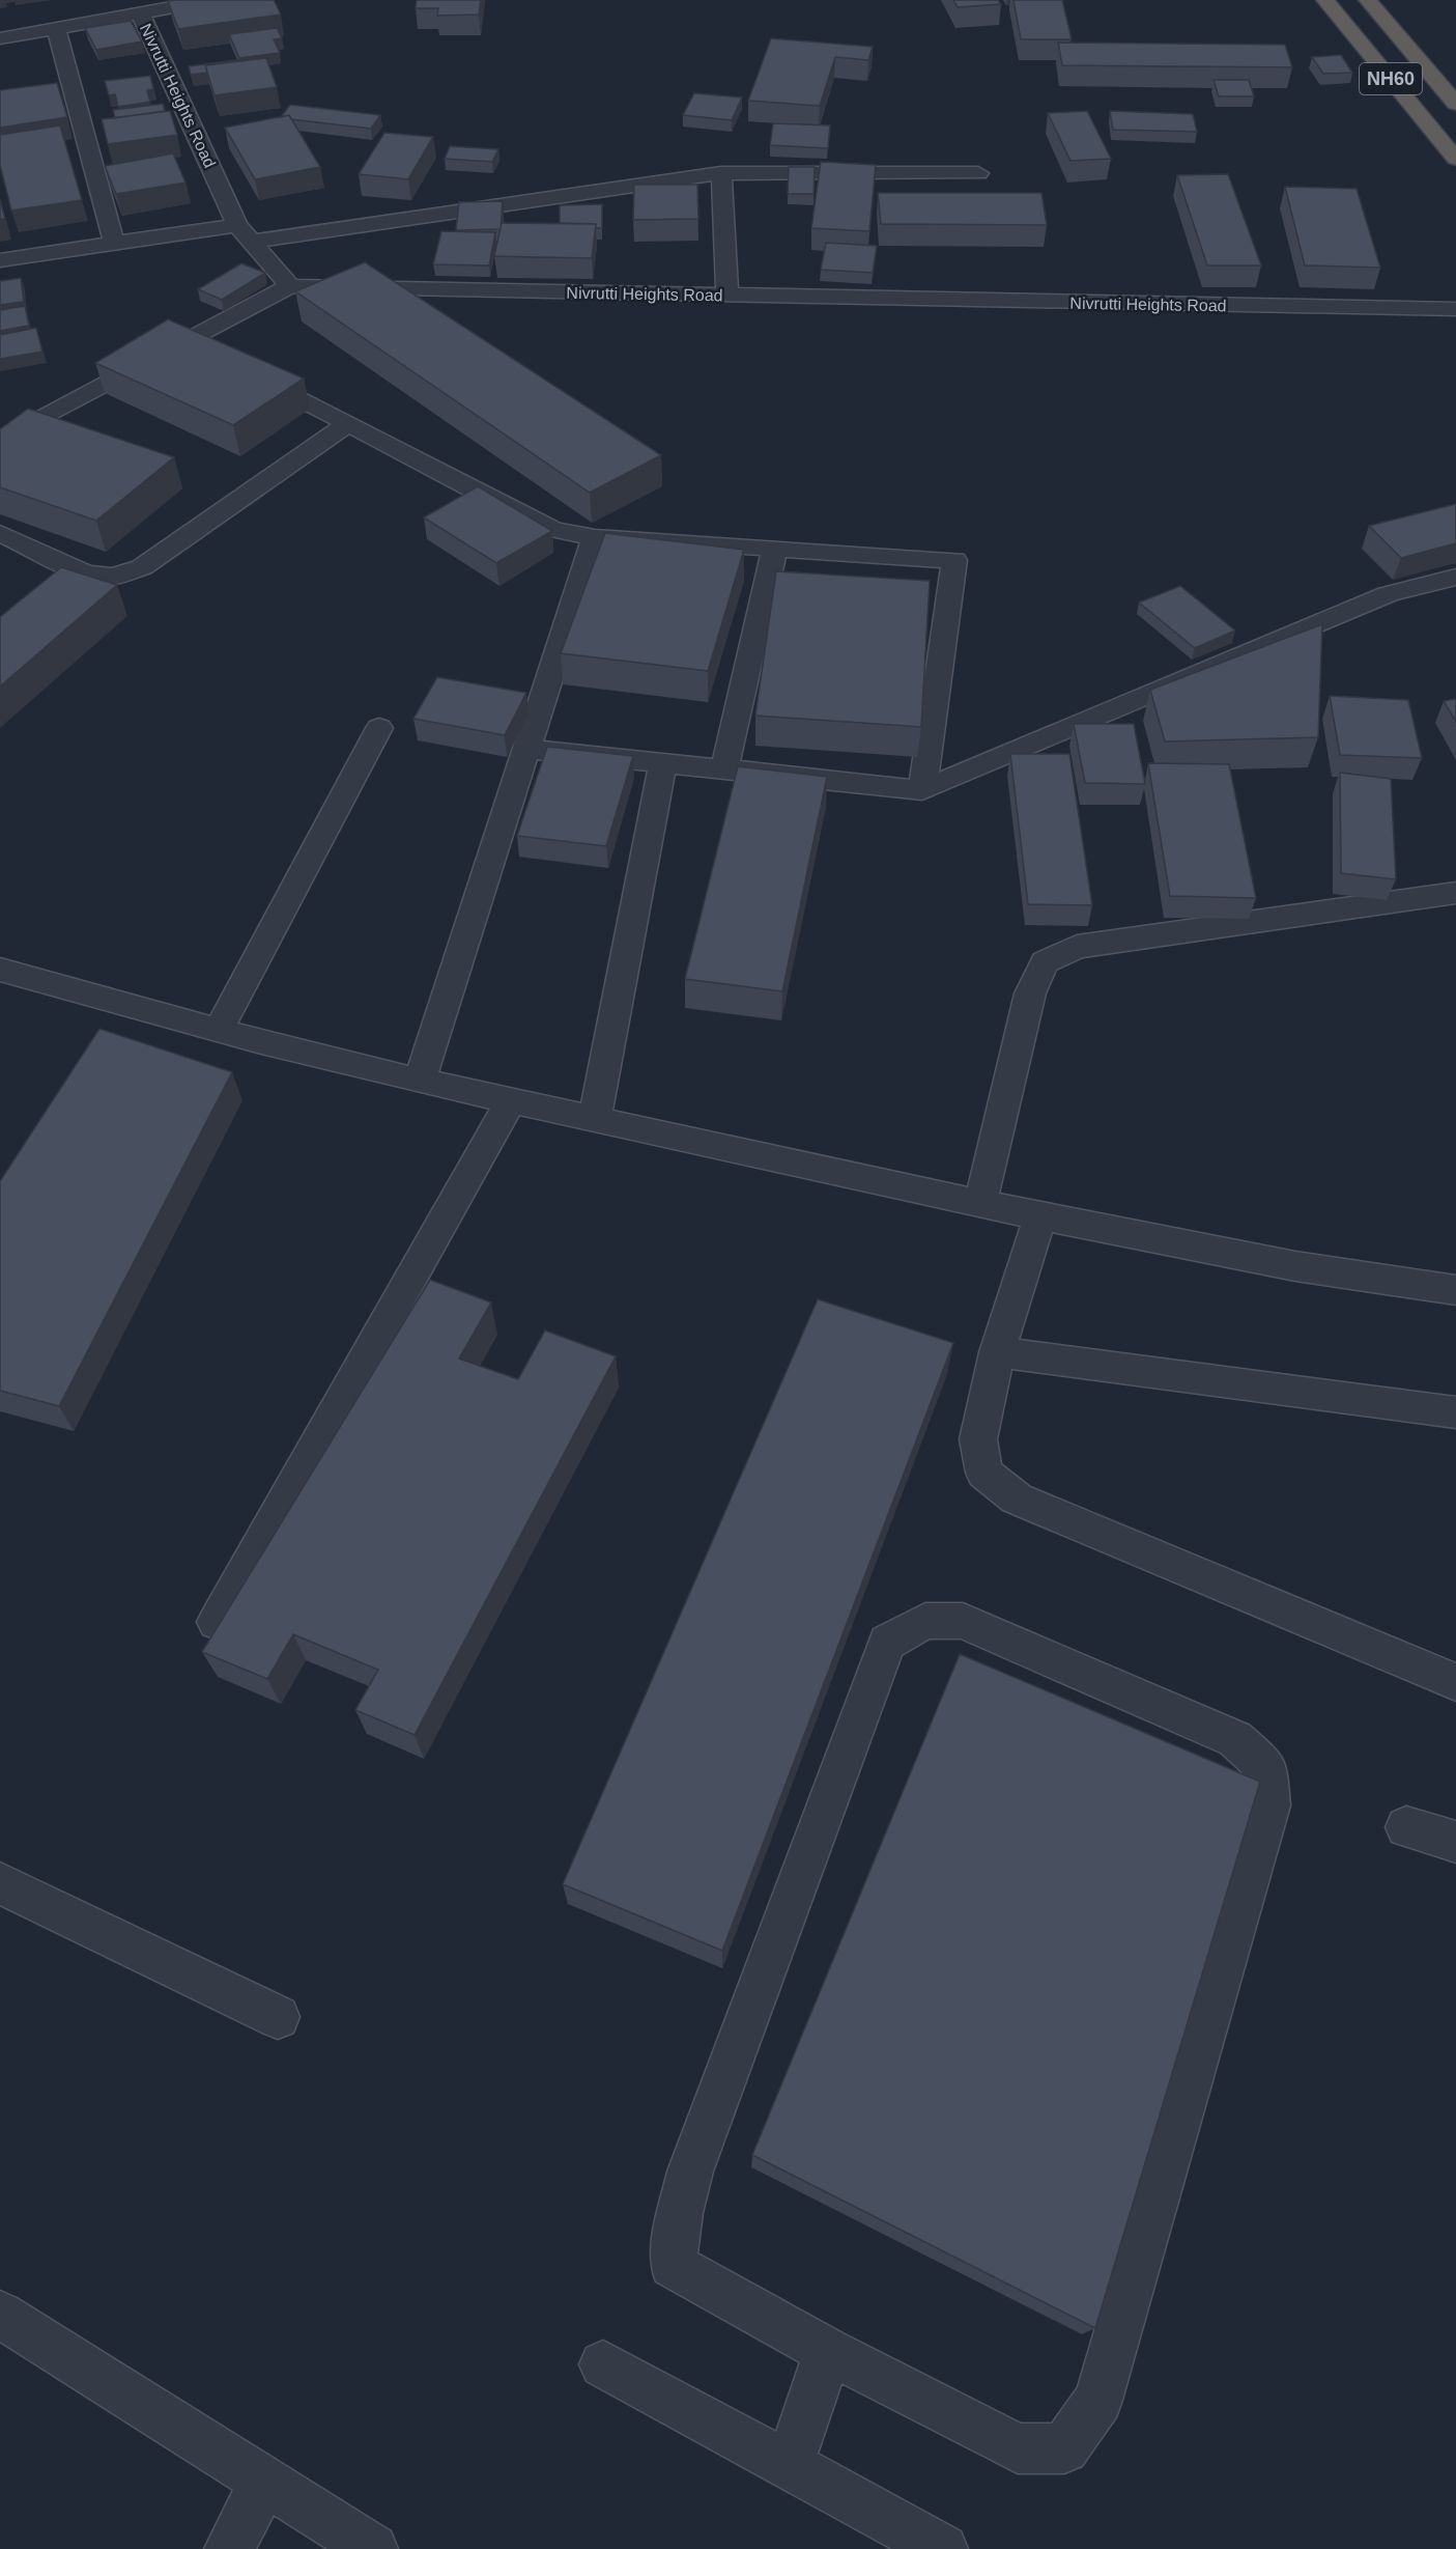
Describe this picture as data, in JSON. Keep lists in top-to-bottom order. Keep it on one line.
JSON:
{"streets":{"highway":["NH60"],"street":["Nivrutti Heights Road"]}}
